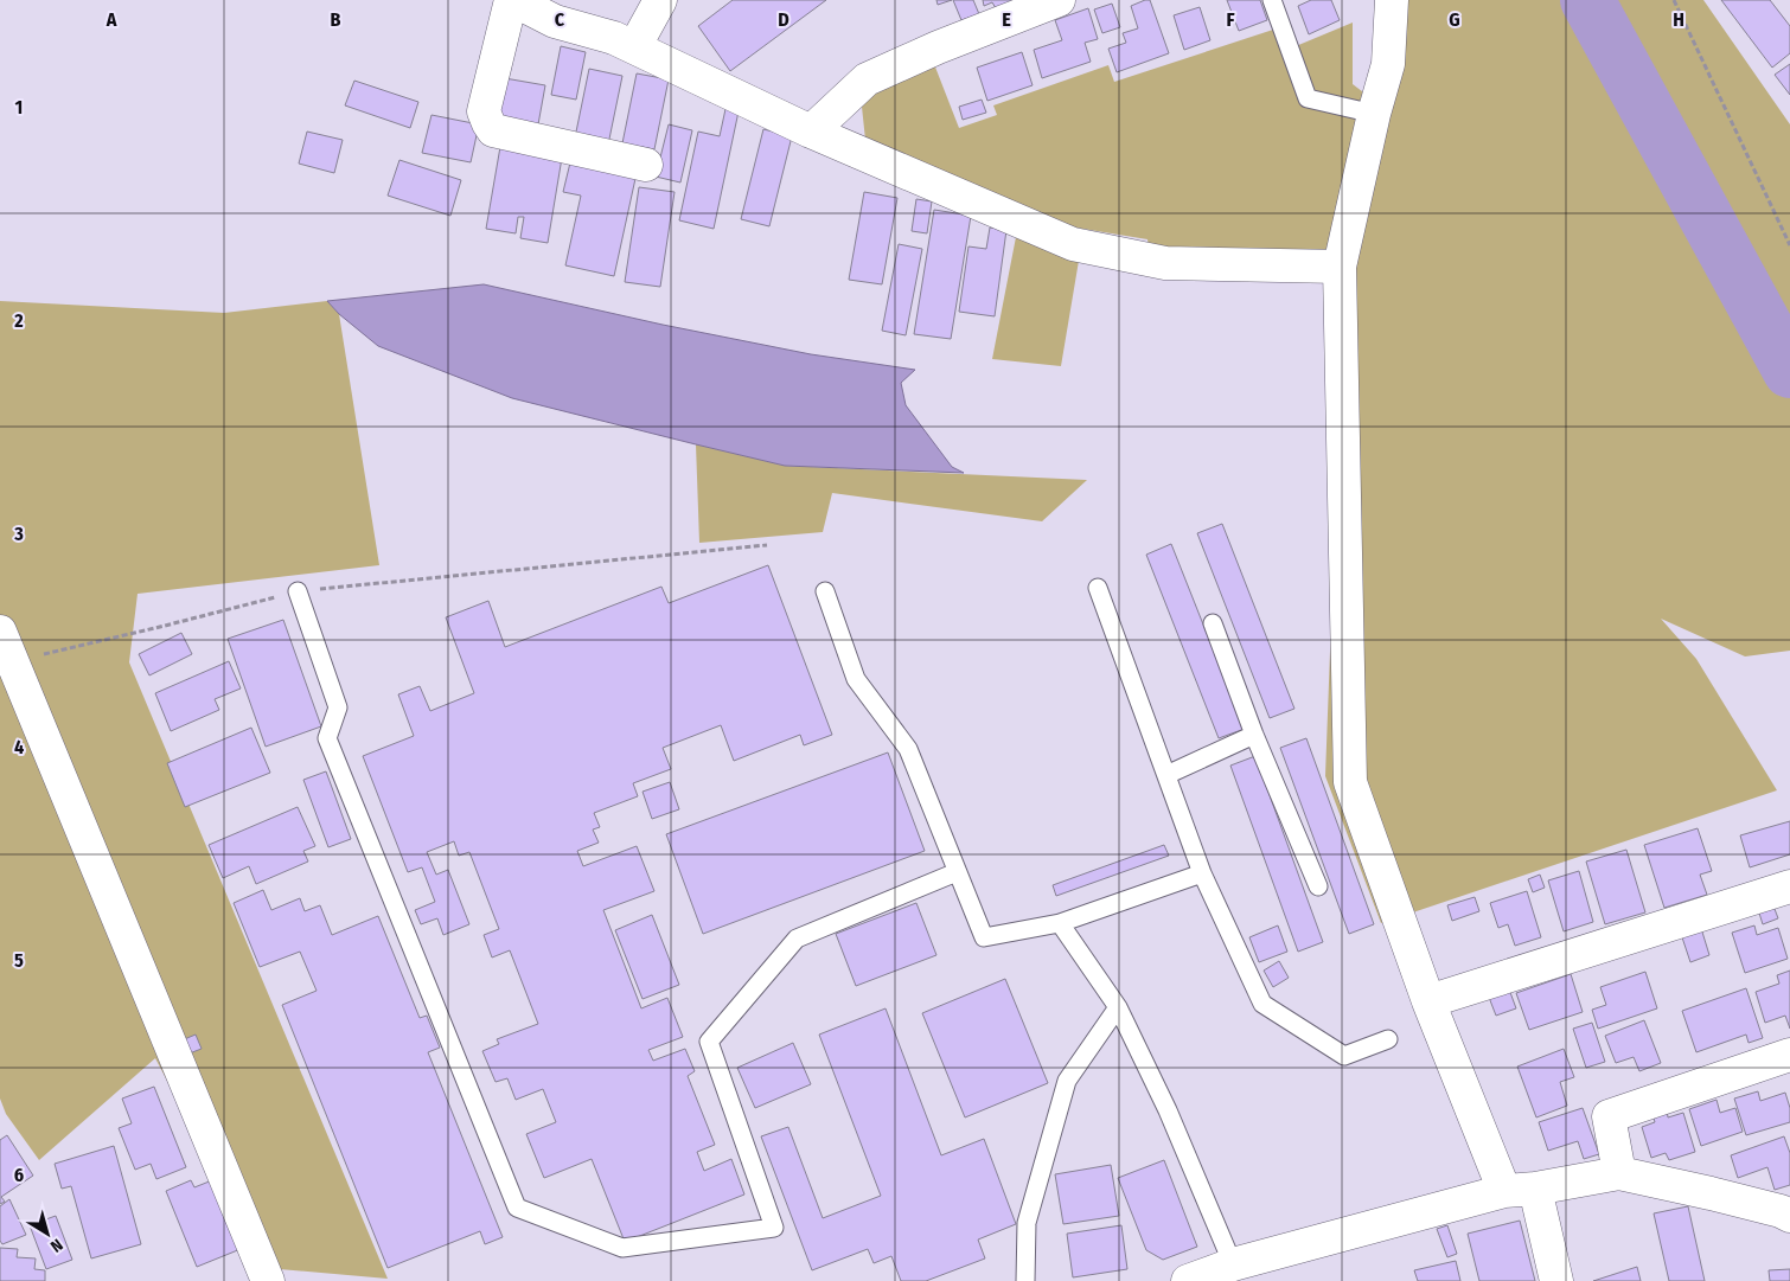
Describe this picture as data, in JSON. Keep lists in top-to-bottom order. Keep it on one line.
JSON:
{"north":"bottom right","grid":{"columns":["A","B","C","D","E","F","G","H"],"rows":["1","2","3","4","5","6"]}}
